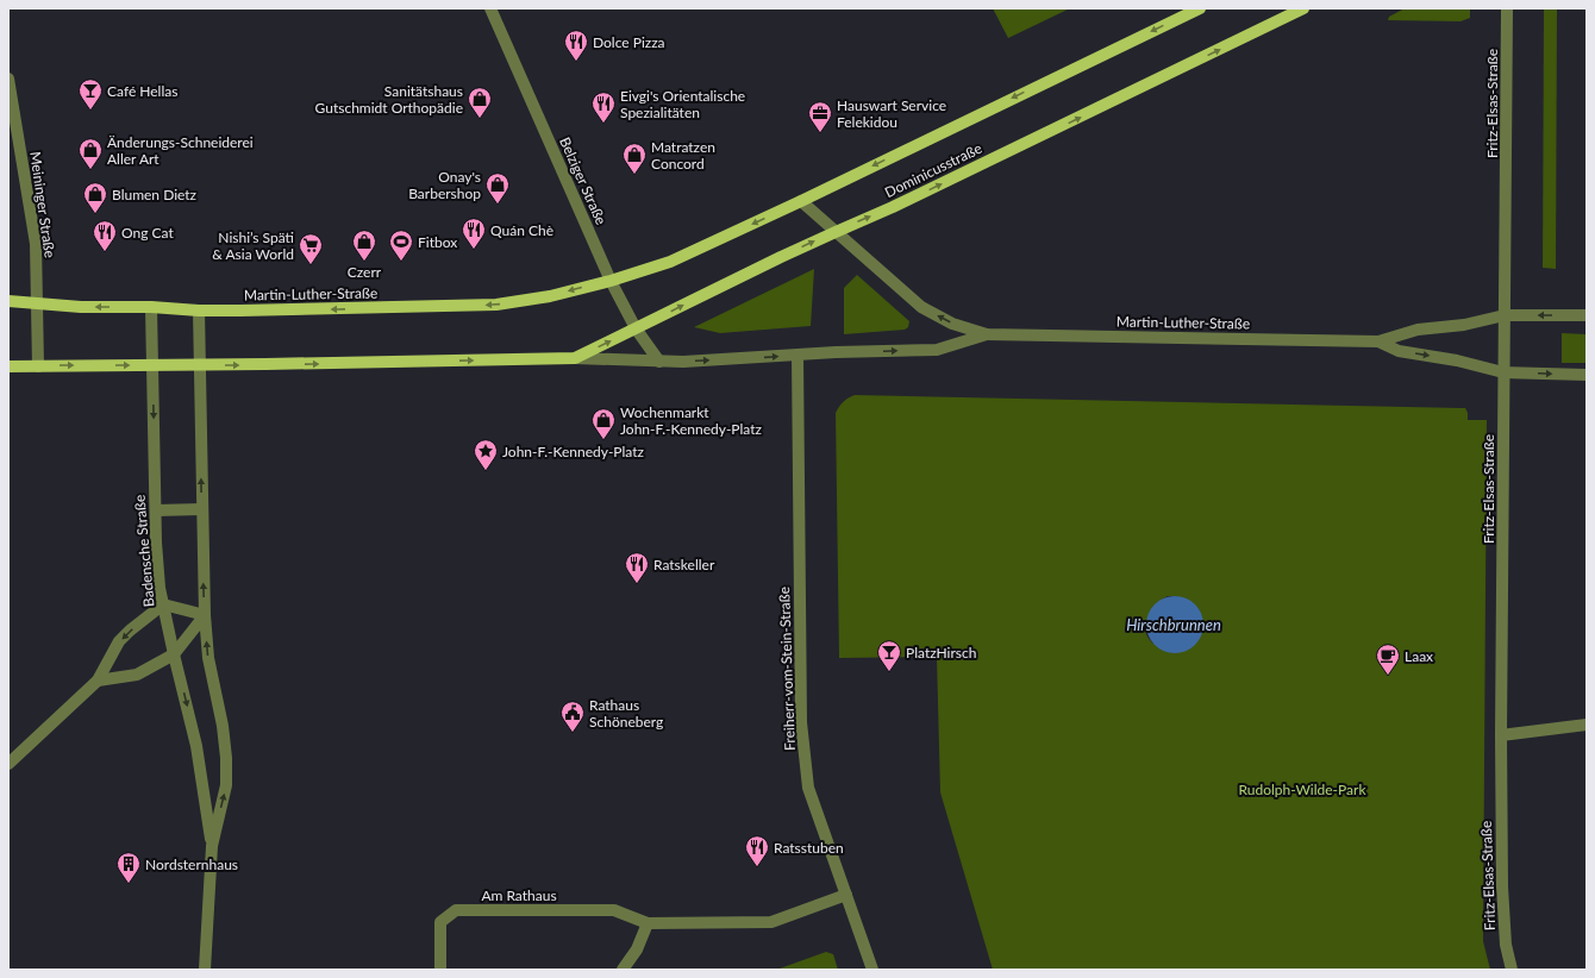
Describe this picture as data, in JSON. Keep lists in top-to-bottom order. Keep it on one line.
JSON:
{"streets":{"main road":["Dominicusstraße","Martin-Luther-Straße"],"street":["Fritz-Elsas-Straße","Belziger Straße","Meininger Straße","Badensche Straße","Freiherr-vom-Stein-Straße","Am Rathaus"]},"crossings":[["Fritz-Elsas-Straße","Martin-Luther-Straße"],["Dominicusstraße","Belziger Straße"],["Dominicusstraße","Martin-Luther-Straße"],["Belziger Straße","Martin-Luther-Straße"],["Meininger Straße","Martin-Luther-Straße"],["Martin-Luther-Straße","Badensche Straße"],["Martin-Luther-Straße","Freiherr-vom-Stein-Straße"],["Freiherr-vom-Stein-Straße","Am Rathaus"]],"water":["Hirschbrunnen"],"parks":["Rudolph-Wilde-Park"],"places":{"restaurant":["Dolce Pizza","Eivgi's Orientalische Spezialitäten","Quán Chè","Ong Cat","Ratskeller","Ratsstuben"],"bar":["Café Hellas","PlatzHirsch"],"shop":["Sanitätshaus Gutschmidt Orthopädie","Änderungs-Schneiderei Aller Art","Matratzen Concord","Onay's Barbershop","Blumen Dietz","Czerr","Wochenmarkt John-F.-Kennedy-Platz"],"office":["Hauswart Service Felekidou"],"sports":["Fitbox"],"supermarket":["Nishi’s Späti & Asia World"],"place":["John-F.-Kennedy-Platz"],"cafe":["Laax"],"public building":["Rathaus Schöneberg"],"building":["Nordsternhaus"]}}
